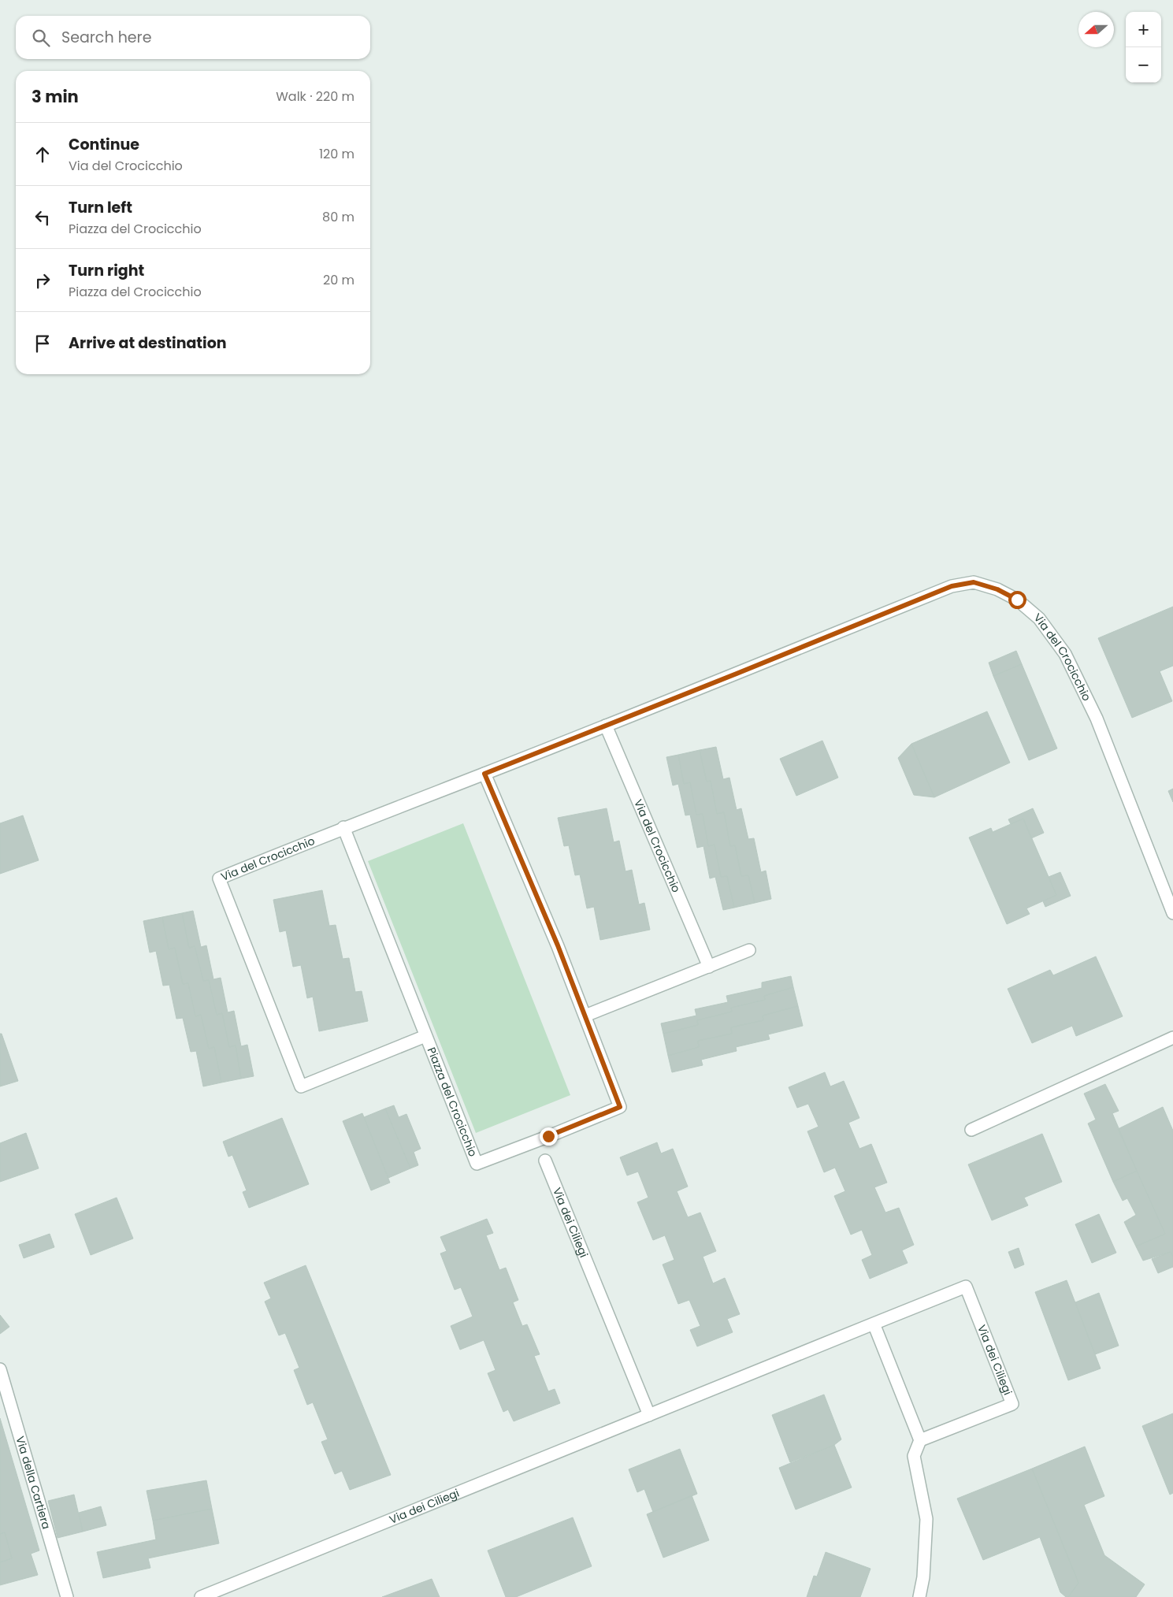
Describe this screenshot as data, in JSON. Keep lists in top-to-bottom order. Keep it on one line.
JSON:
{"streets":{"street":["Via del Crocicchio","Piazza del Crocicchio","Via dei Ciliegi","Via della Cartiera"]},"crossings":[["Via del Crocicchio","Piazza del Crocicchio"]],"north":"left","page":{"map_buttons":["+","−"],"search":"Search here","heading":["3 min","Walk · 220 m"],"list":[["Continue","Via del Crocicchio","120 m"],["Turn left","Piazza del Crocicchio","80 m"],["Turn right","Piazza del Crocicchio","20 m"],"Arrive at destination"]}}
